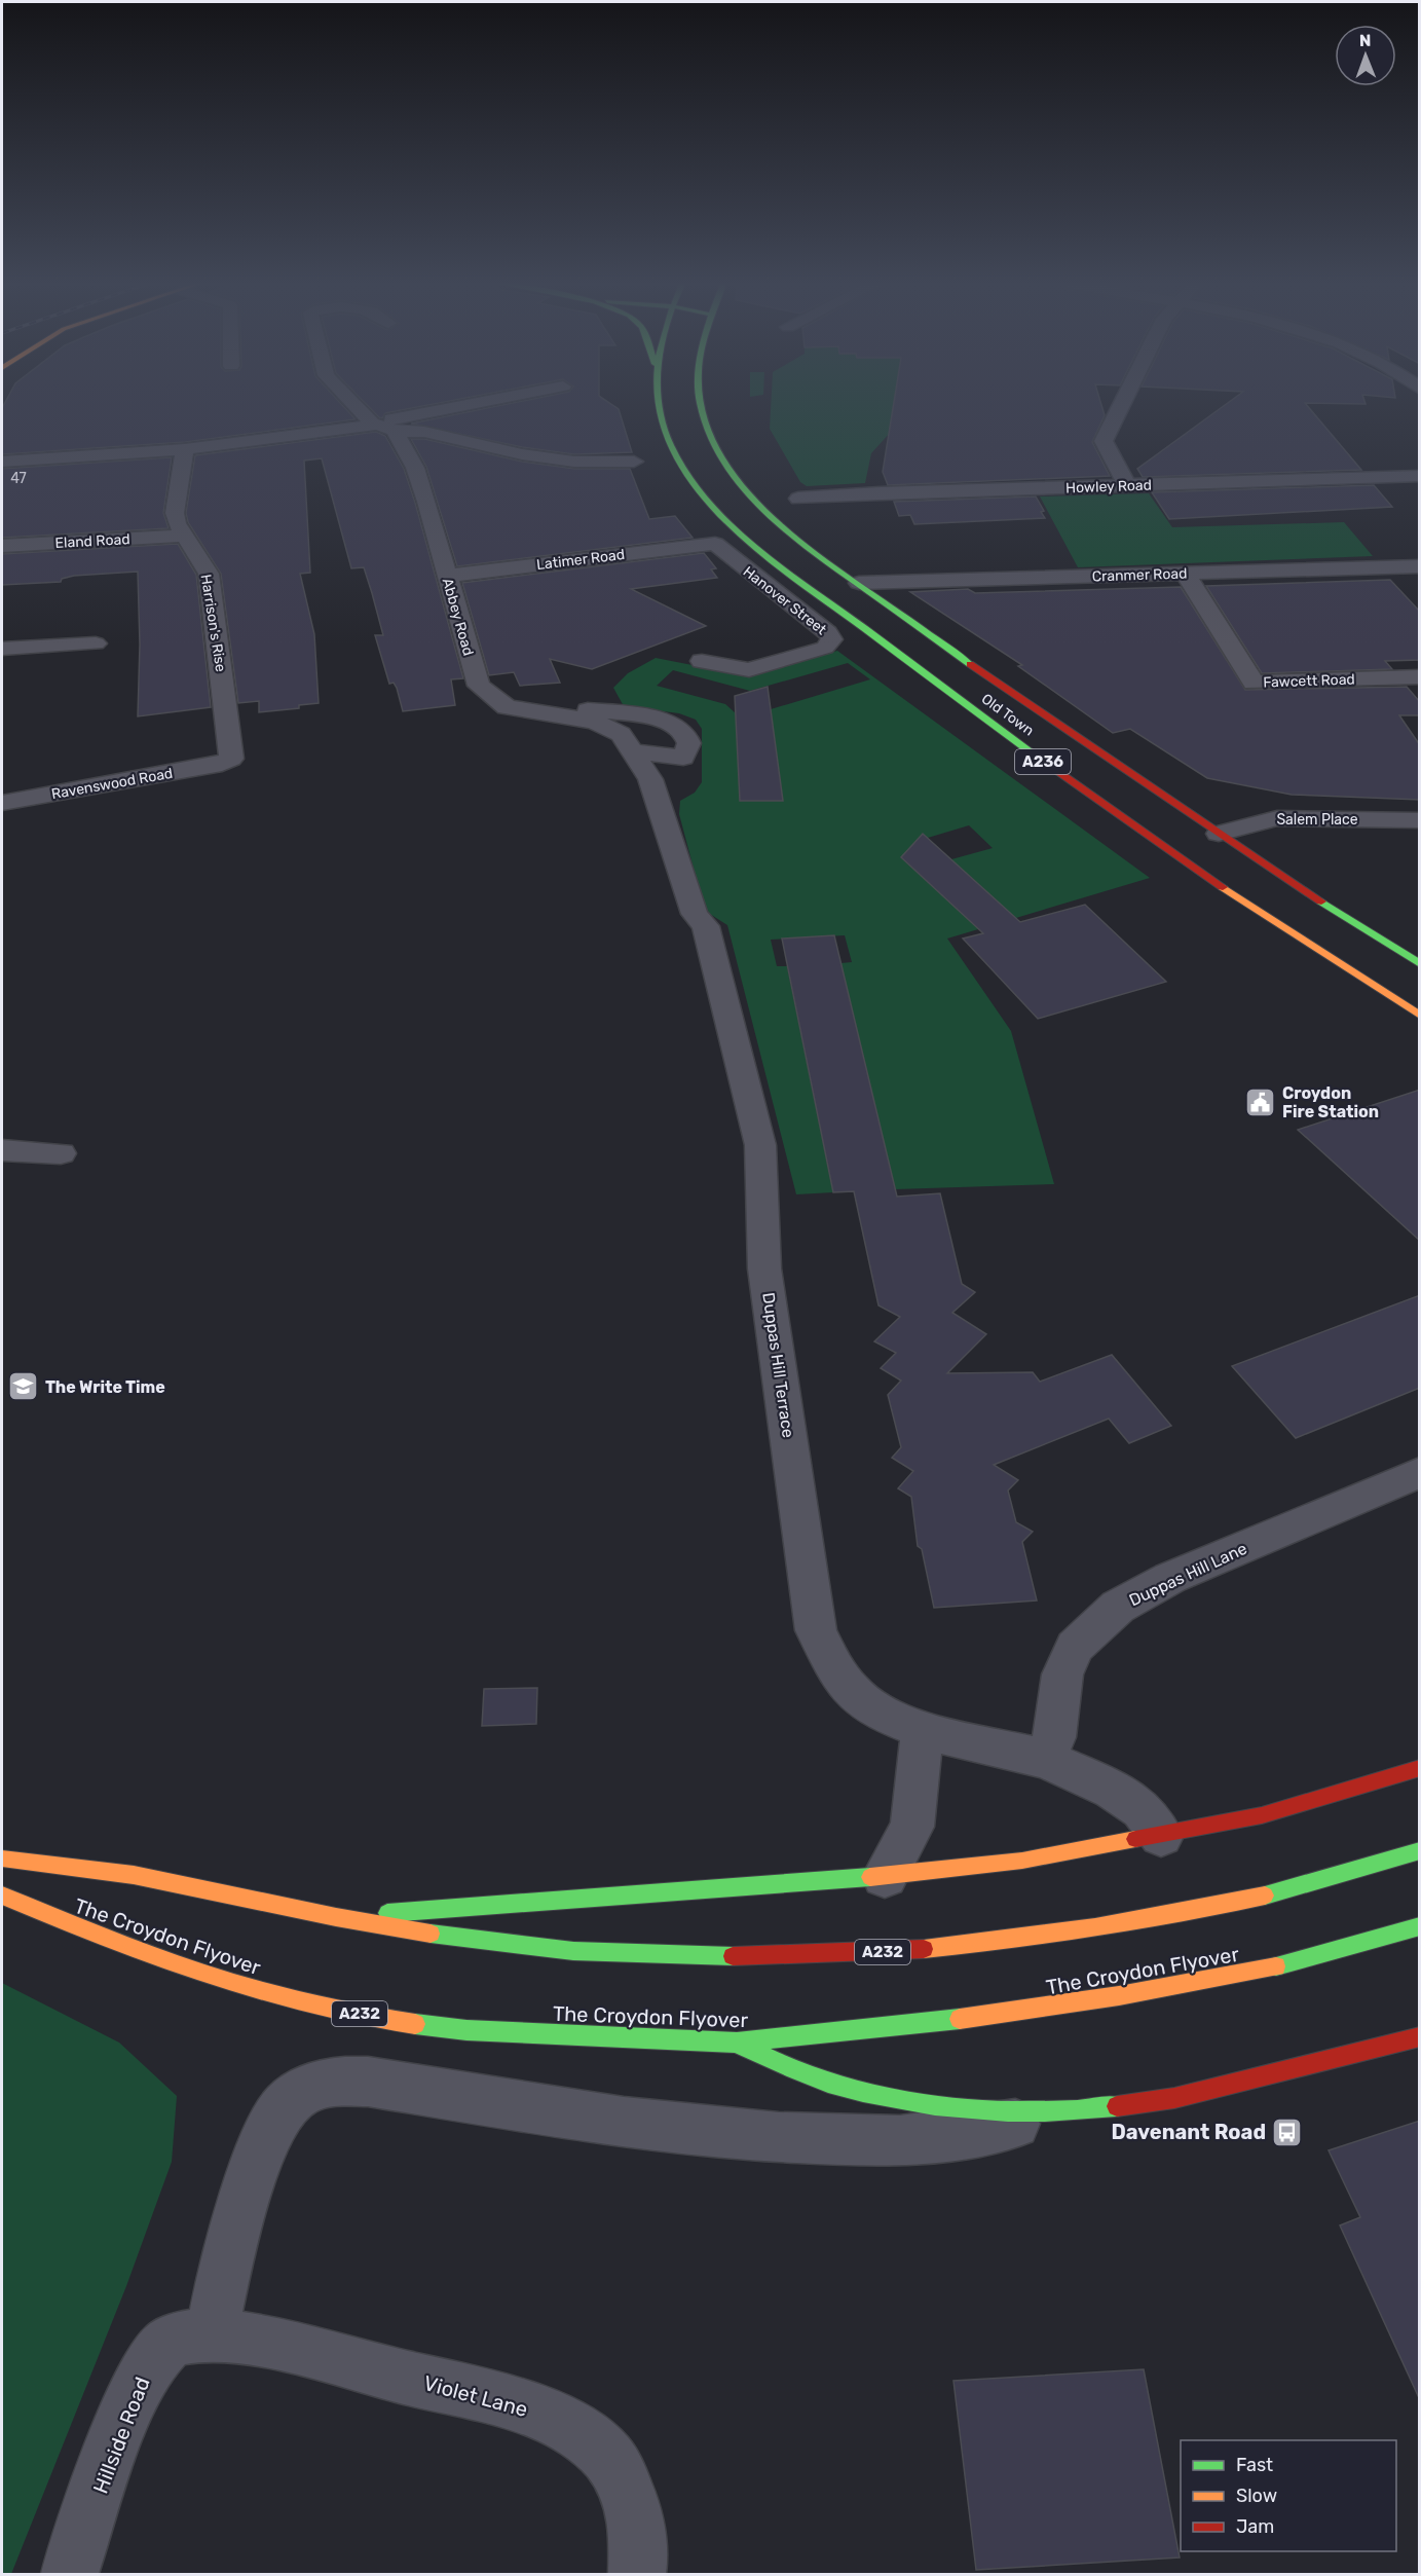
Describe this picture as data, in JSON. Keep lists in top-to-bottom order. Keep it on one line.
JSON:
{"streets":{"main road":["Old Town","A236","The Croydon Flyover","A232"],"street":["Howley Road","Eland Road","Latimer Road","Cranmer Road","Hanover Street","Abbey Road","Harrison's Rise","Fawcett Road","Ravenswood Road","Salem Place","Duppas Hill Terrace","Duppas Hill Lane","Violet Lane","Hillside Road"]},"crossings":[["Eland Road","Harrison's Rise"],["Latimer Road","Hanover Street"],["Latimer Road","Abbey Road"],["Cranmer Road","Fawcett Road"],["Cranmer Road","Old Town"],["Abbey Road","Duppas Hill Terrace"],["Harrison's Rise","Ravenswood Road"],["Old Town","Salem Place"],["Duppas Hill Terrace","Duppas Hill Lane"],["Violet Lane","Hillside Road"]],"places":{"public building":["Croydon Fire Station"],"school or university":["The Write Time"],"bus stop":["Davenant Road"]},"house_numbers":["47"],"legend":["Fast","Slow","Jam"],"north":"top"}
